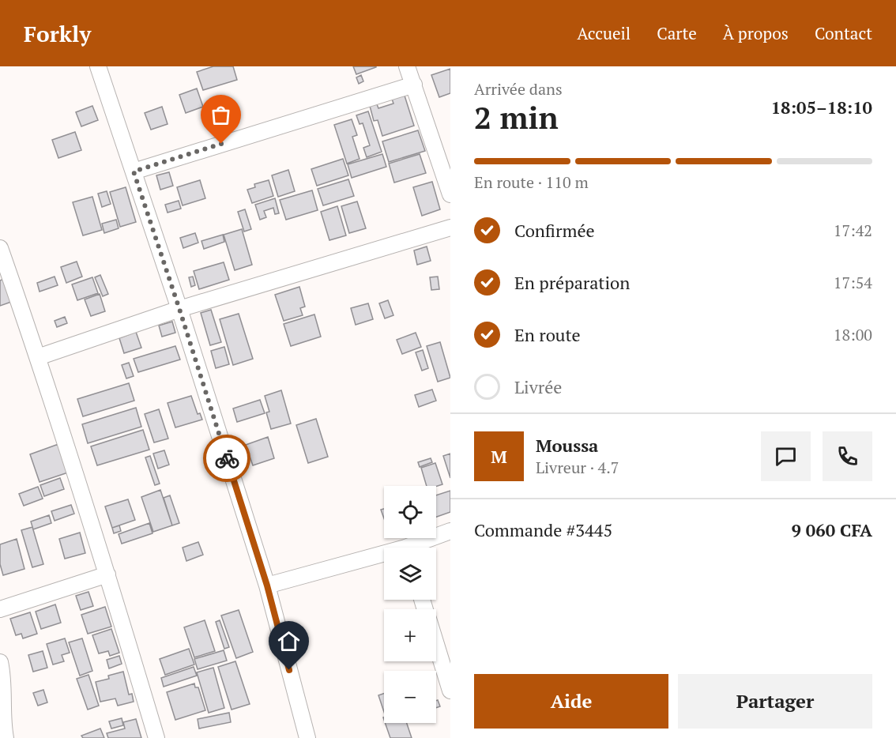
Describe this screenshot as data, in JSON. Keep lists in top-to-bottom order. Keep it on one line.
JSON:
{"page":{"header":"Forkly","nav":["Accueil","Carte","À propos","Contact"],"heading":["2 min","Arrivée dans","18:05–18:10"],"panel":["Moussa","Livreur · 4.7","Commande #3445","9 060 CFA"],"bar":"En route · 110 m","list":[["Confirmée","17:42"],["En préparation","17:54"],["En route","18:00"],"Livrée"],"round":"M","map_buttons":["+","−"],"buttons":["Aide","Partager"]}}
